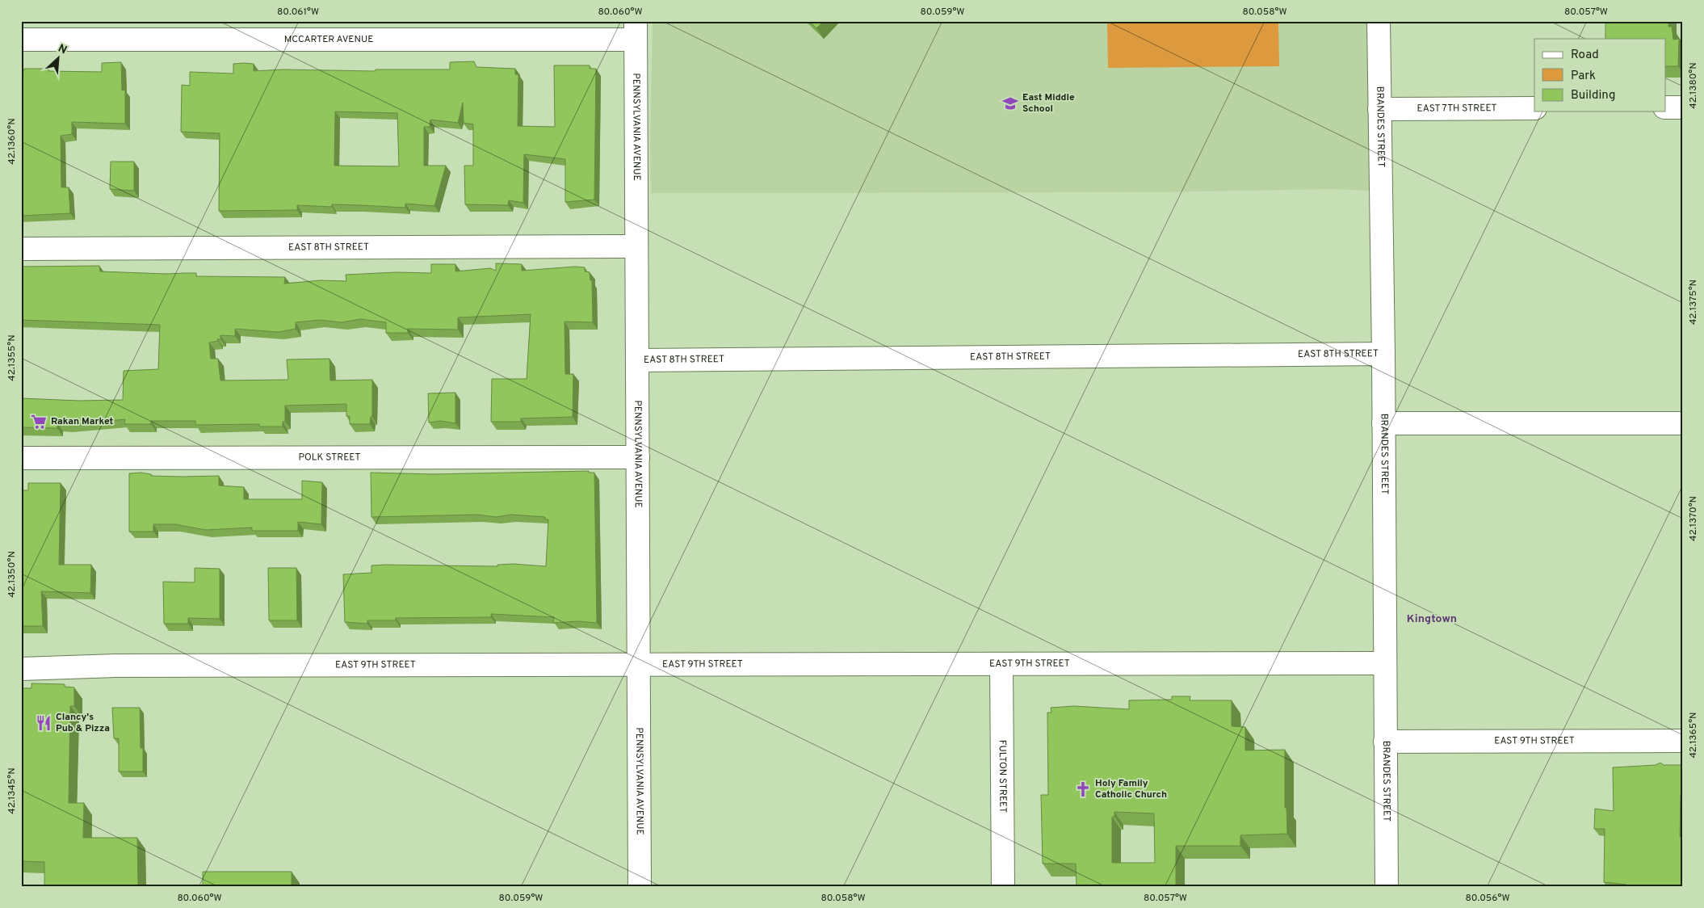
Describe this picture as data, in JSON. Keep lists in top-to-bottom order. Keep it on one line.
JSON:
{"streets":{"street":["MCCARTER AVENUE","EAST 7TH STREET","PENNSYLVANIA AVENUE","BRANDES STREET","EAST 8TH STREET","POLK STREET","EAST 9TH STREET","FULTON STREET"]},"crossings":[["MCCARTER AVENUE","PENNSYLVANIA AVENUE"],["EAST 7TH STREET","BRANDES STREET"],["PENNSYLVANIA AVENUE","EAST 8TH STREET"],["PENNSYLVANIA AVENUE","POLK STREET"],["PENNSYLVANIA AVENUE","EAST 9TH STREET"],["BRANDES STREET","EAST 8TH STREET"],["BRANDES STREET","EAST 9TH STREET"],["EAST 9TH STREET","FULTON STREET"]],"districts":["Kingtown"],"places":{"school or university":["East Middle School"],"supermarket":["Rakan Market"],"restaurant":["Clancy's Pub & Pizza"],"church":["Holy Family Catholic Church"]},"legend":["Road","Park","Building"],"north":"top right","coordinates":["80.061°W","80.060°W","80.059°W","80.058°W","80.057°W","42.1380°N","42.1360°N","42.1375°N","42.1355°N","42.1370°N","42.1350°N","42.1365°N","42.1345°N","80.056°W"]}
